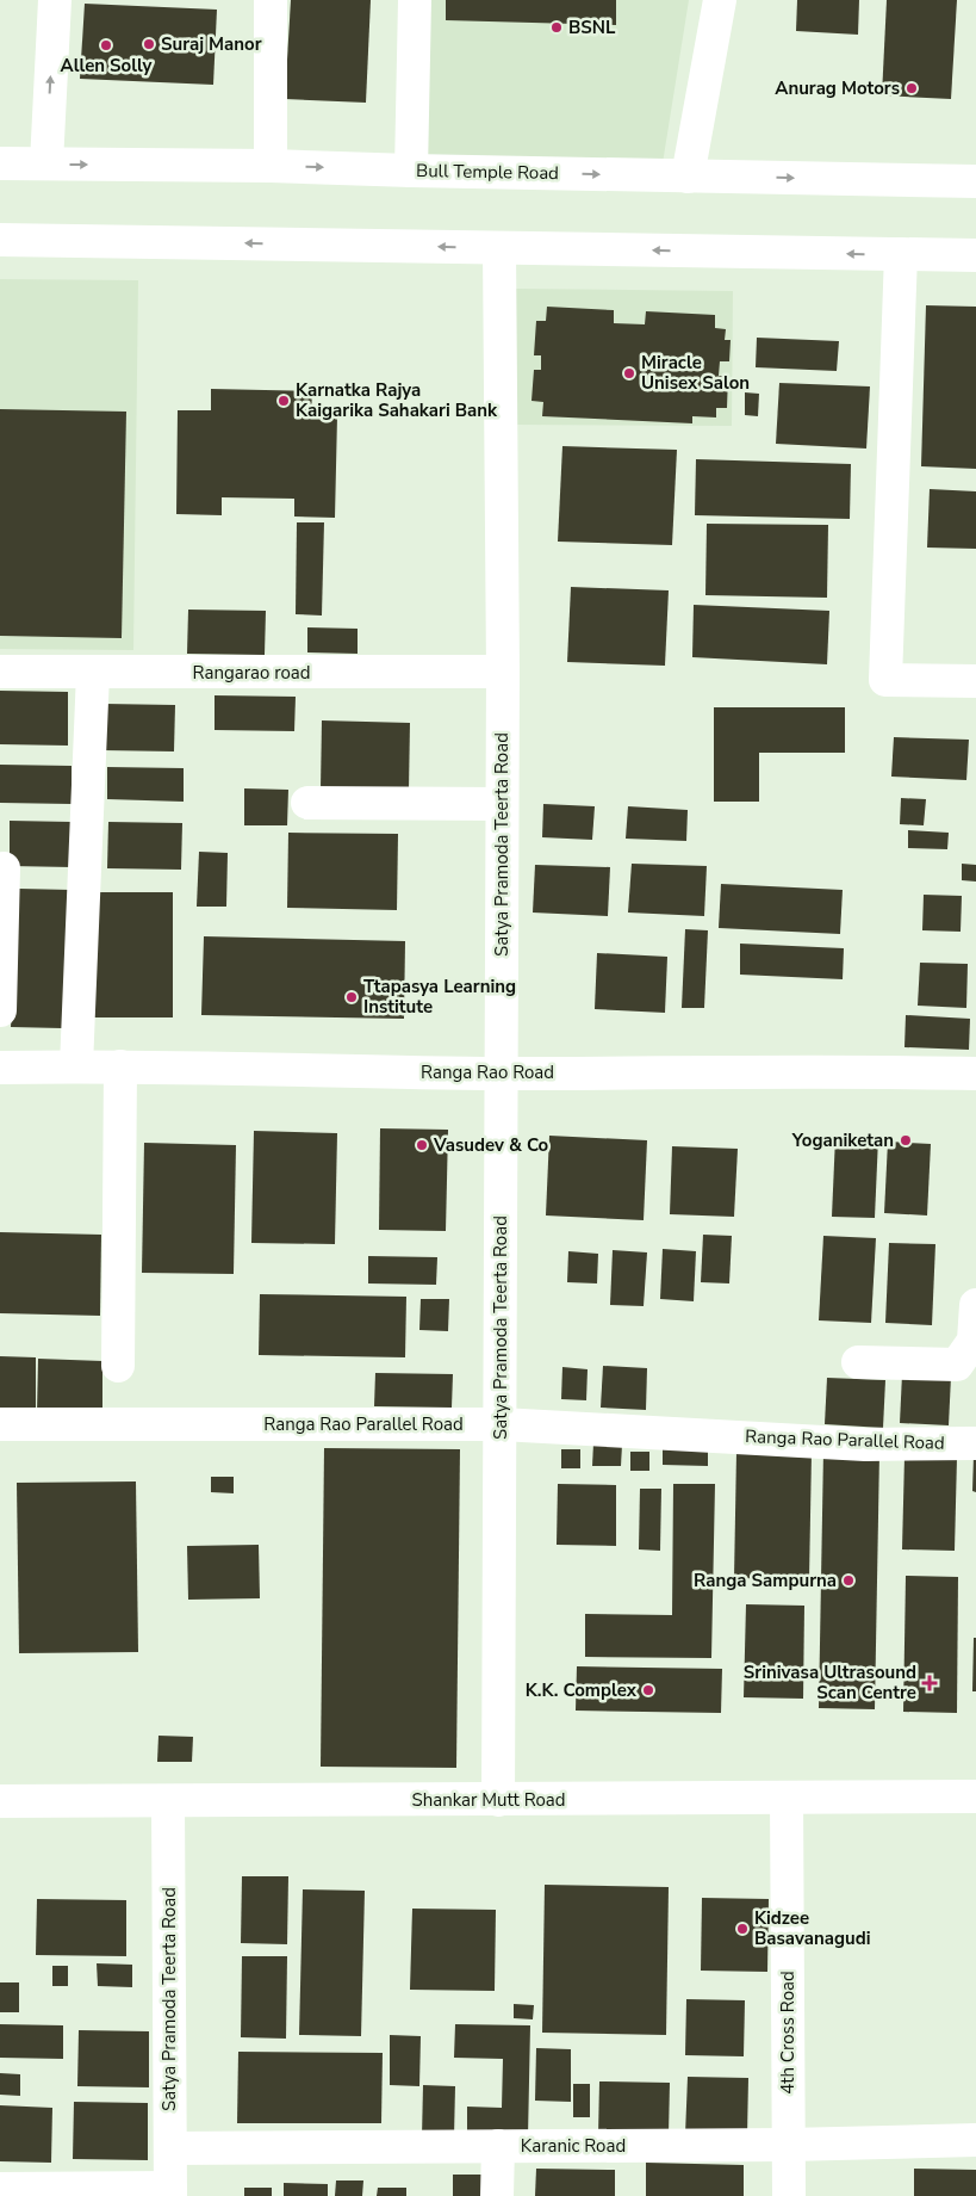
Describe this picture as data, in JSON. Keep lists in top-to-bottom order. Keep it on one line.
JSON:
{"streets":{"street":["Bull Temple Road","Rangarao road","Satya Pramoda Teerta Road","Ranga Rao Road","Ranga Rao Parallel Road","Shankar Mutt Road","4th Cross Road","Karanic Road"]},"crossings":[["Rangarao road","Satya Pramoda Teerta Road"],["Satya Pramoda Teerta Road","Ranga Rao Road"],["Satya Pramoda Teerta Road","Ranga Rao Parallel Road"],["Satya Pramoda Teerta Road","Shankar Mutt Road"],["Satya Pramoda Teerta Road","Karanic Road"],["Shankar Mutt Road","4th Cross Road"],["4th Cross Road","Karanic Road"]],"places":{"other":["BSNL","Suraj Manor","Allen Solly","Anurag Motors","Miracle Unisex Salon","Karnatka Rajya Kaigarika Sahakari Bank","Ttapasya Learning Institute","Yoganiketan","Vasudev & Co","Ranga Sampurna","K.K. Complex","Kidzee Basavanagudi"],"health":["Srinivasa Ultrasound Scan Centre"]}}
